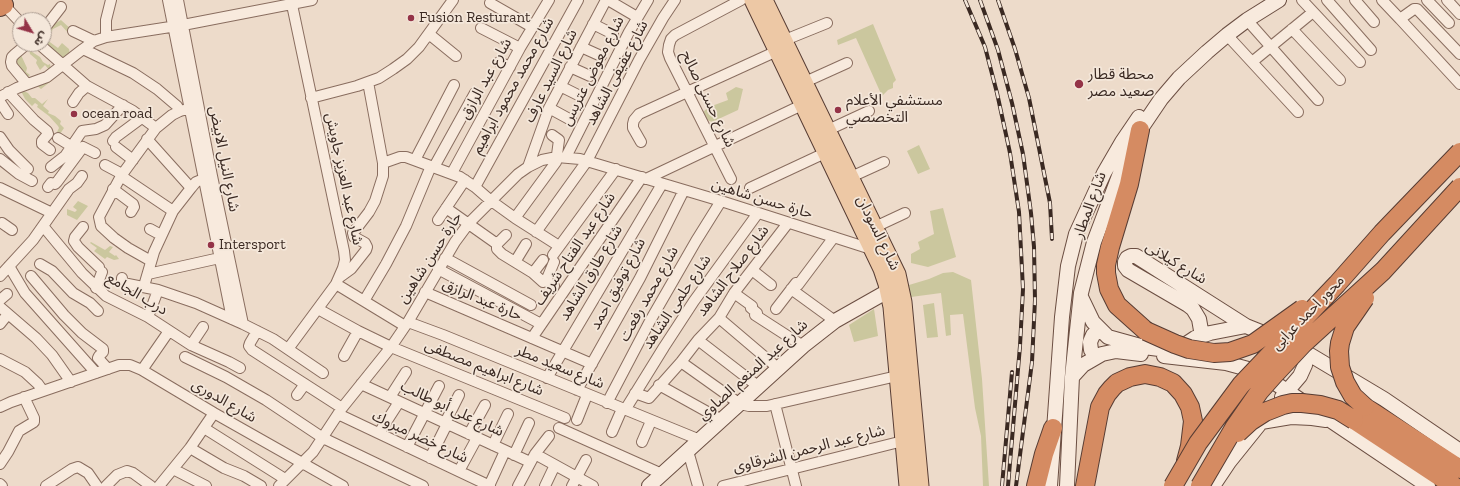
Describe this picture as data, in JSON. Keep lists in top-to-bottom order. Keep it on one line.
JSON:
{"streets":{"highway":["محور احمد عرابى"],"main road":["شارع السودان"],"street":["شارع معوض عتريس","شارع عفيفى الشاهد","شارع السيد عارف","شارع عبد الرازق","شارع محمد محمود ابراهيم","شارع حسنى صالح","شارع النيل الابيض","شارع عبد العزيز جاويش","حارة حسن شاهين","شارع المطار","شارع عبد الفتاح شريف","شارع كيلانى","شارع صلاح الشاهد","شارع طارق الشاهد","شارع توفيق احمد","درب الجامع","شارع محمد رفعت","حارة عبد الرازق","شارع حلمى الشاهد","شارع سعيد مطر","شارع ابراهيم مصطفى","شارع عبد المنعم الصاوي","شارع الدورى","شارع على أبو طالب","شارع خضر مبروك","شارع عبد الرحمن الشرقاوى"]},"crossings":[["شارع معوض عتريس","حارة حسن شاهين"],["شارع عفيفى الشاهد","حارة حسن شاهين"],["شارع السيد عارف","حارة حسن شاهين"],["شارع عبد العزيز جاويش","شارع سعيد مطر"],["شارع عبد العزيز جاويش","شارع ابراهيم مصطفى"],["حارة حسن شاهين","شارع السودان"],["حارة حسن شاهين","شارع عبد الفتاح شريف"],["حارة حسن شاهين","شارع صلاح الشاهد"],["حارة حسن شاهين","شارع طارق الشاهد"],["حارة حسن شاهين","شارع توفيق احمد"],["حارة حسن شاهين","شارع محمد رفعت"],["حارة حسن شاهين","حارة عبد الرازق"],["حارة حسن شاهين","شارع حلمى الشاهد"],["حارة حسن شاهين","شارع سعيد مطر"],["حارة حسن شاهين","شارع ابراهيم مصطفى"],["حارة حسن شاهين","شارع الدورى"],["حارة حسن شاهين","شارع على أبو طالب"],["حارة حسن شاهين","شارع خضر مبروك"],["شارع السودان","شارع عبد المنعم الصاوي"],["شارع السودان","شارع عبد الرحمن الشرقاوى"],["شارع عبد الفتاح شريف","حارة عبد الرازق"],["شارع صلاح الشاهد","شارع حلمى الشاهد"],["شارع طارق الشاهد","حارة عبد الرازق"],["شارع طارق الشاهد","شارع سعيد مطر"],["شارع توفيق احمد","حارة عبد الرازق"],["شارع توفيق احمد","شارع سعيد مطر"],["شارع محمد رفعت","شارع سعيد مطر"],["شارع حلمى الشاهد","شارع سعيد مطر"],["شارع سعيد مطر","شارع عبد المنعم الصاوي"]],"places":["Fusion Resturant","محطة قطار صعيد مصر","مستشفي الأعلام التخصصي","ocean road","Intersport"],"north":"bottom right"}
